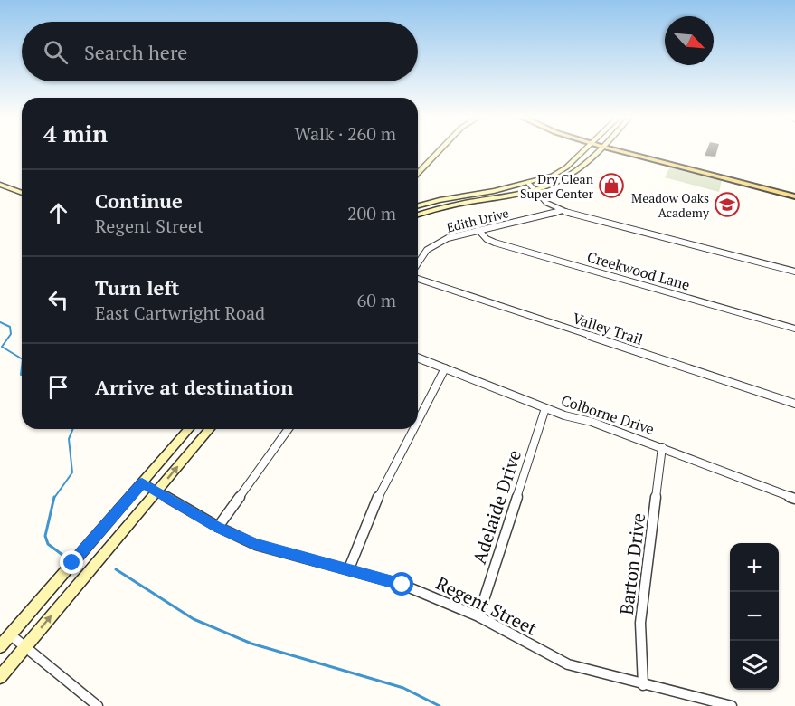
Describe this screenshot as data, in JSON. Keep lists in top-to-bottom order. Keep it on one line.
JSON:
{"streets":{"street":["Edith Drive","Creekwood Lane","Valley Trail","Colborne Drive","Adelaide Drive","Barton Drive","Regent Street"]},"crossings":[["Edith Drive","Creekwood Lane"],["Colborne Drive","Adelaide Drive"],["Colborne Drive","Barton Drive"],["Adelaide Drive","Regent Street"],["Barton Drive","Regent Street"]],"places":{"shop":["Dry Clean Super Center"],"school or university":["Meadow Oaks Academy"]},"north":"bottom right","page":{"search":"Search here","heading":["4 min","Walk · 260 m"],"list":[["Continue","Regent Street","200 m"],["Turn left","East Cartwright Road","60 m"],"Arrive at destination"],"map_buttons":["+","−"]}}
